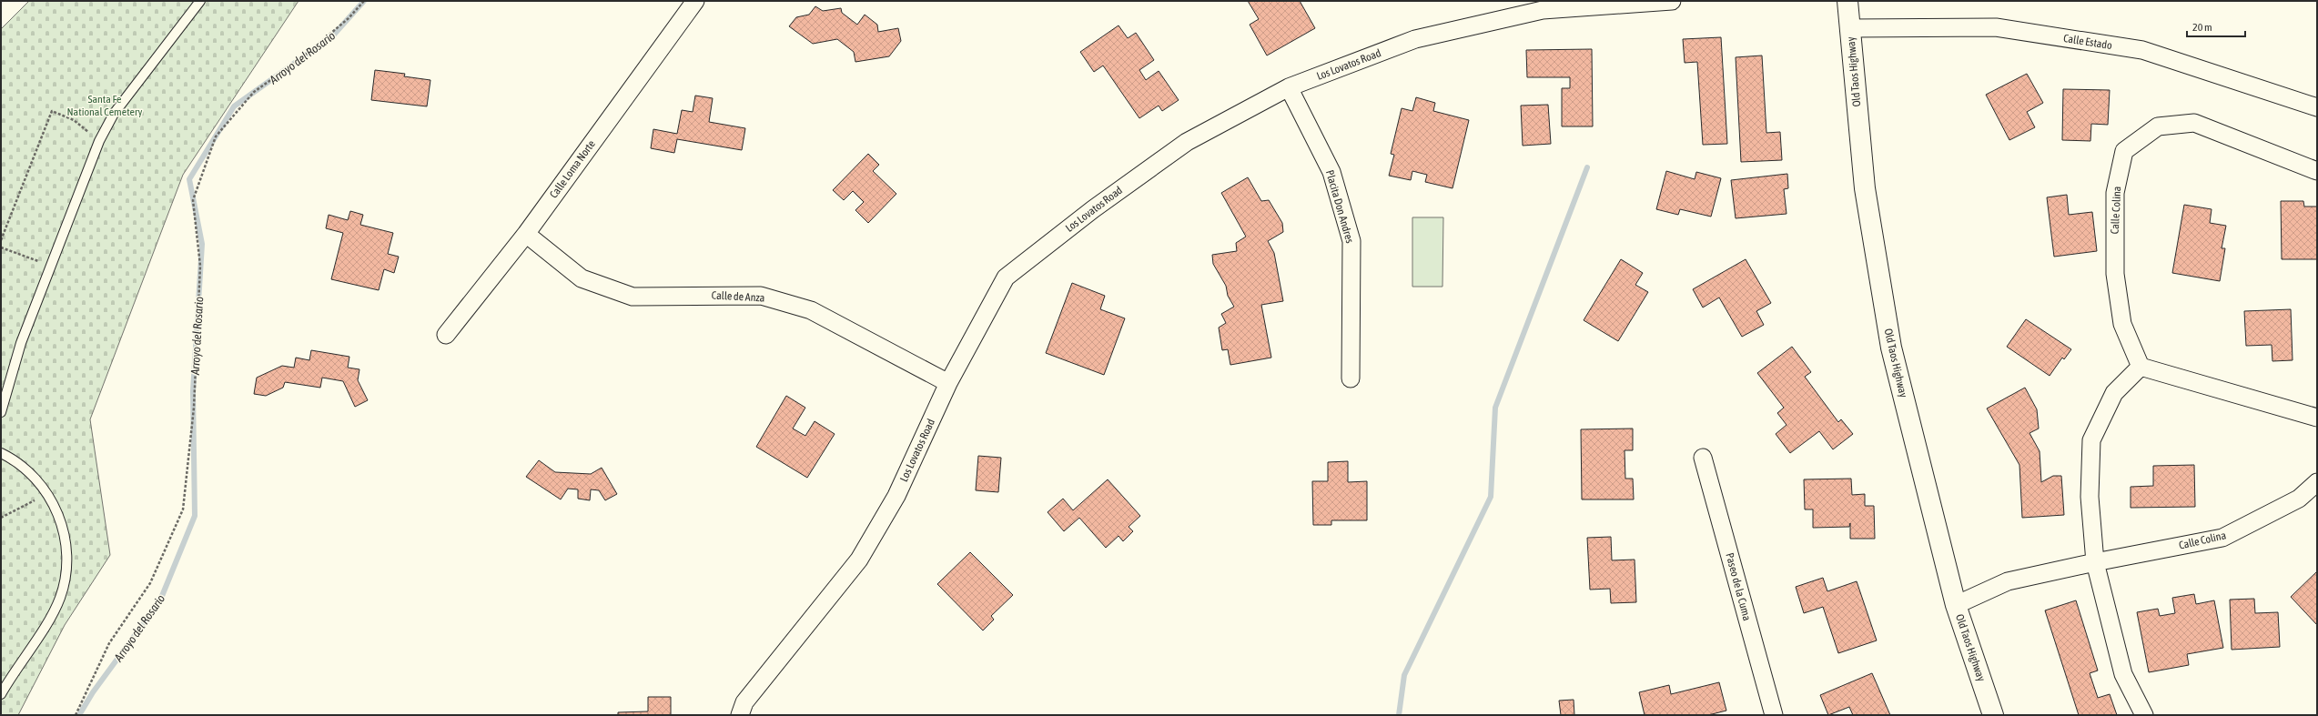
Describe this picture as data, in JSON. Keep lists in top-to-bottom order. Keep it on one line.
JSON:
{"streets":{"street":["Calle Estado","Los Lovatos Road","Old Taos Highway","Calle Loma Norte","Placita Don Andres","Calle Colina","Calle de Anza","Paseo de la Cuma"]},"crossings":[["Calle Estado","Old Taos Highway"],["Los Lovatos Road","Placita Don Andres"],["Los Lovatos Road","Calle de Anza"],["Old Taos Highway","Calle Colina"],["Calle Loma Norte","Calle de Anza"]],"water":["Arroyo del Rosario"],"parks":["Santa Fe National Cemetery"],"scale_bar":"20 m"}
